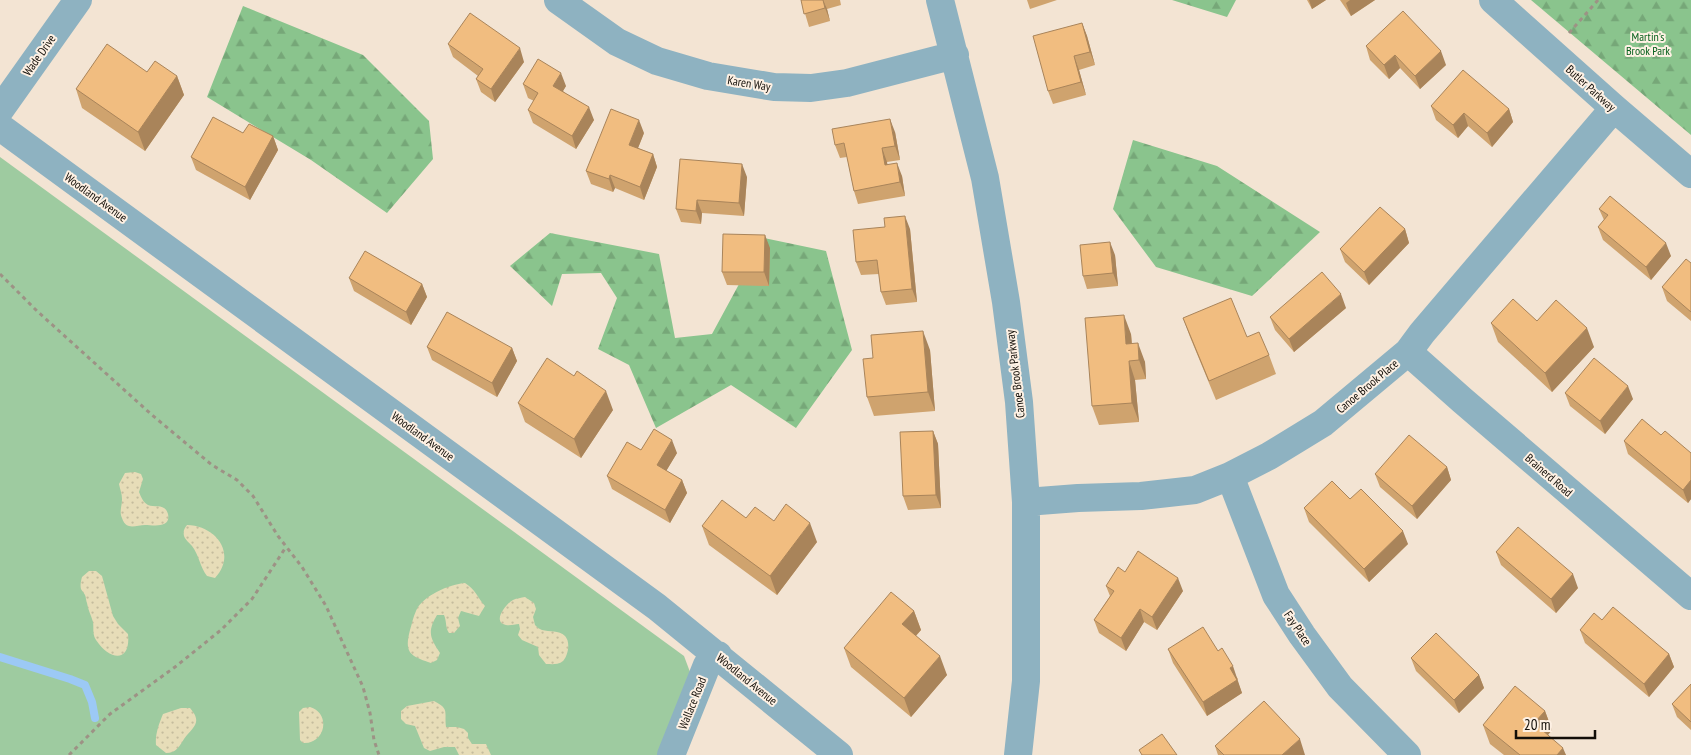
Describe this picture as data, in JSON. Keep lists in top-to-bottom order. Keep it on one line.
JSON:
{"streets":{"street":["Wade Drive","Karen Way","Butler Parkway","Woodland Avenue","Canoe Brook Parkway","Canoe Brook Place","Brainerd Road","Fay Place","Wallace Road"]},"crossings":[["Karen Way","Canoe Brook Parkway"],["Butler Parkway","Canoe Brook Place"],["Woodland Avenue","Wallace Road"],["Canoe Brook Parkway","Canoe Brook Place"],["Canoe Brook Place","Brainerd Road"],["Canoe Brook Place","Fay Place"]],"parks":["Martin's Brook Park"],"scale_bar":"20 m"}
